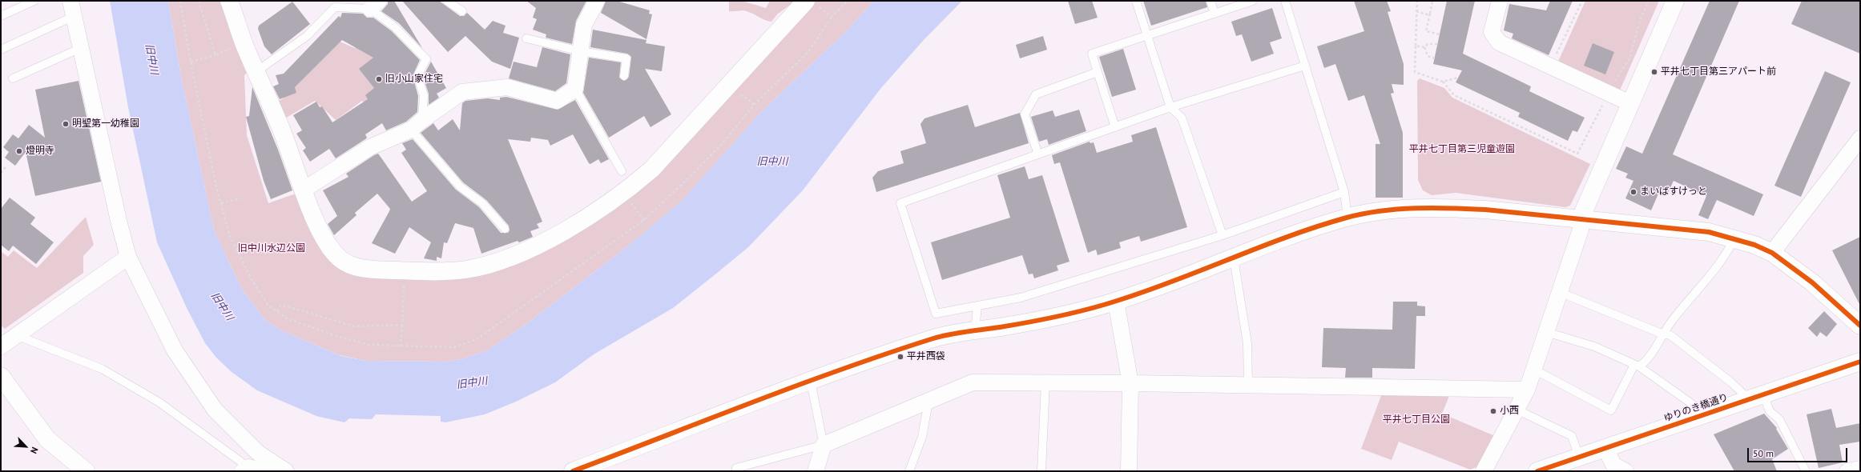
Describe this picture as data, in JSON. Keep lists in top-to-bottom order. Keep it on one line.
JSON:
{"streets":{"street":["ゆりのき橋通り"]},"water":["旧中川"],"parks":["平井七丁目第三児童遊園","旧中川水辺公園","平井七丁目公園"],"places":["平井七丁目第三アパート前","旧小山家住宅","明聖第一幼稚園","燈明寺","まいばすけっと","平井西袋","小西"],"scale_bar":"50 m","north":"bottom right"}
